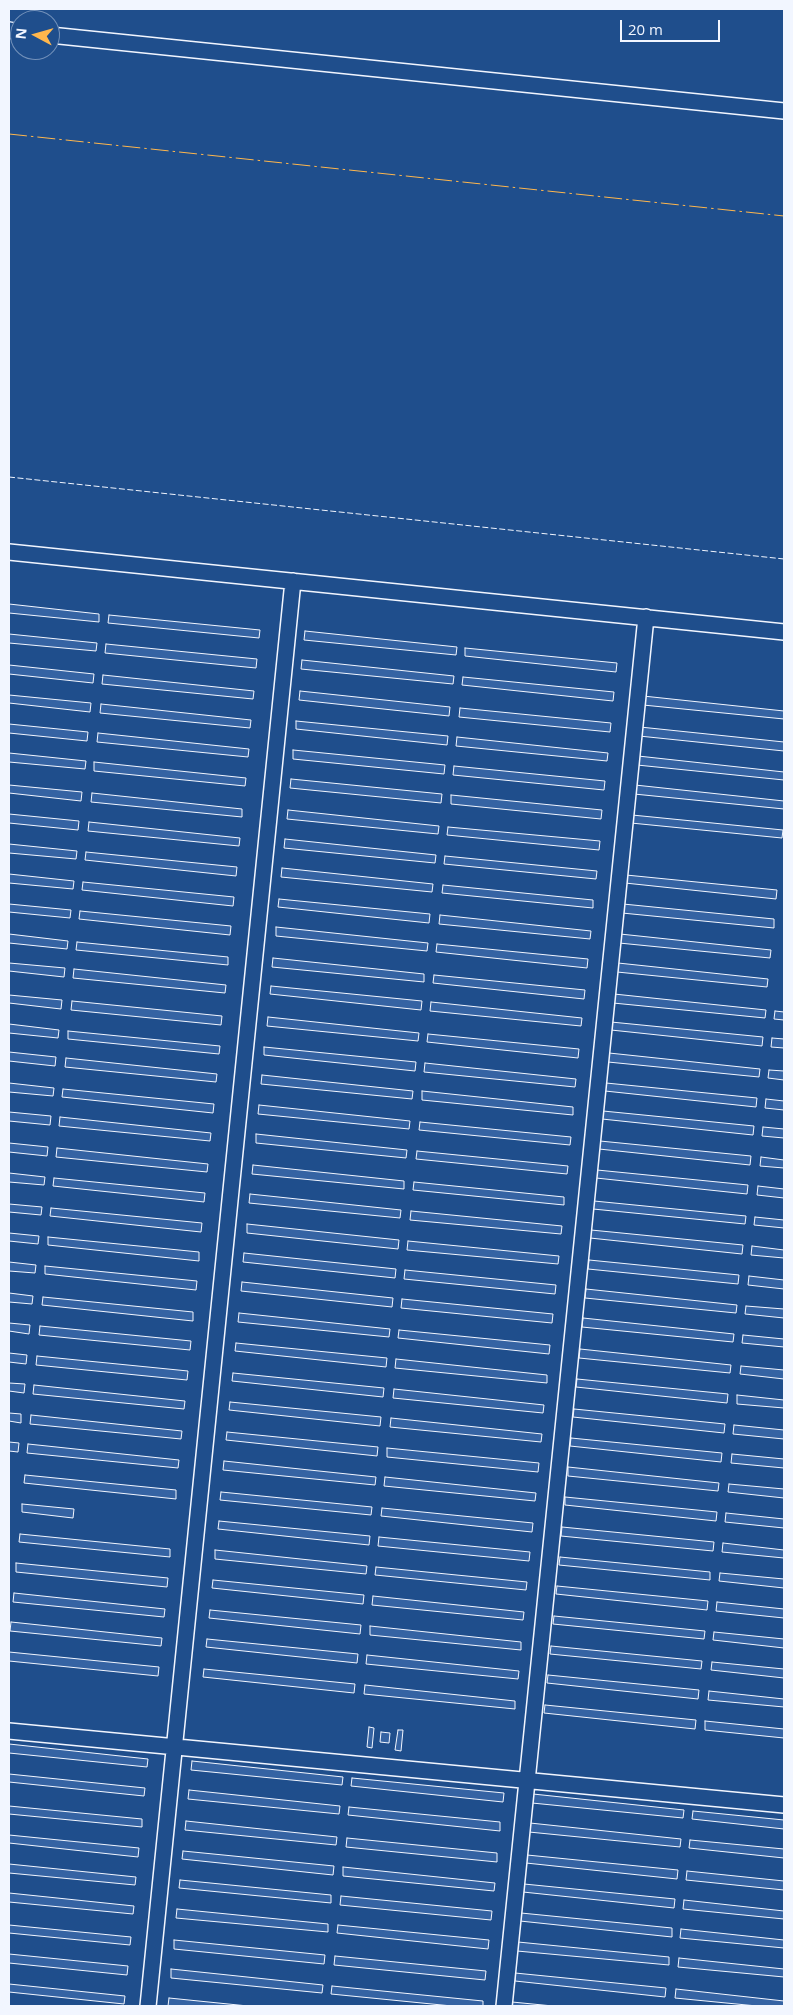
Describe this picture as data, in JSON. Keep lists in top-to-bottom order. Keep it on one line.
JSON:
{"scale_bar":"20 m","north":"left"}
